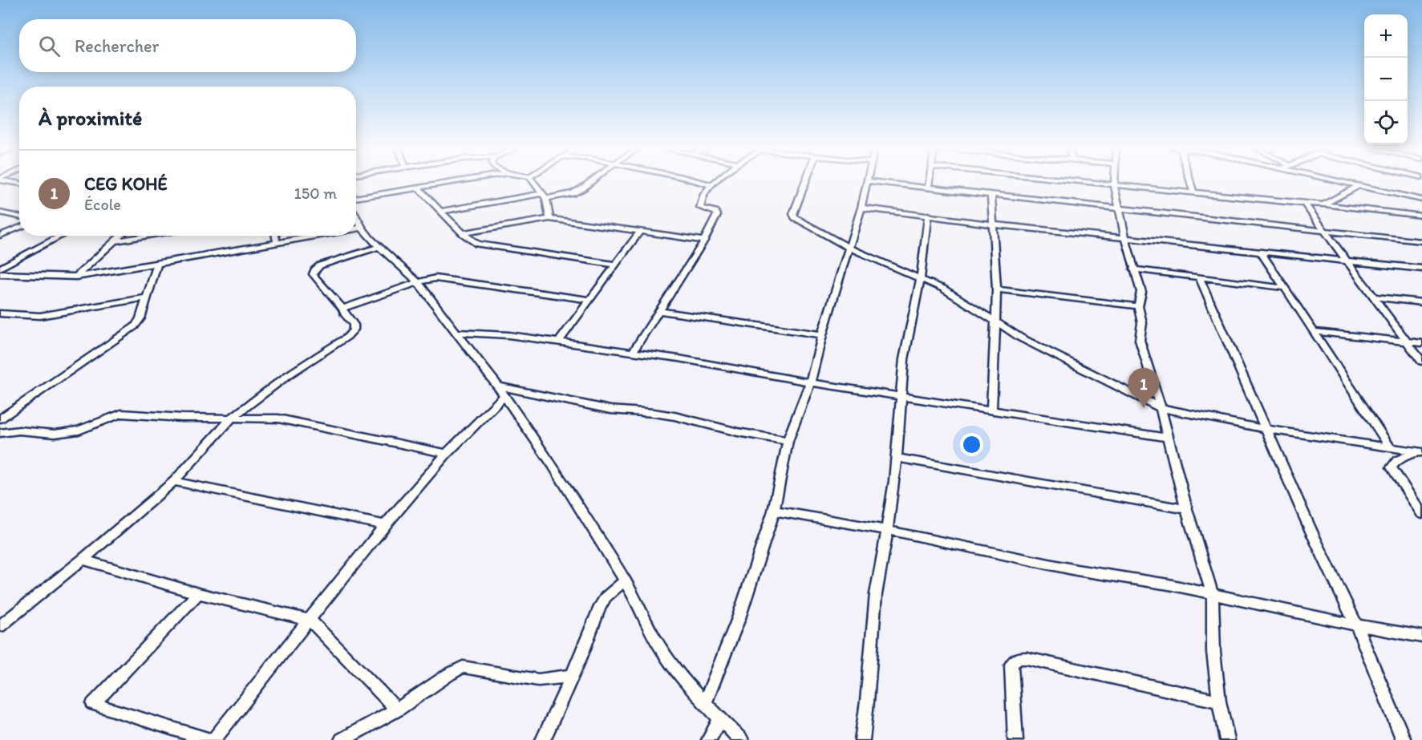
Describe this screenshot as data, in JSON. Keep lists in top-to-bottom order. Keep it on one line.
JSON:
{"page":{"map_buttons":["+","−"],"search":"Rechercher","heading":"À proximité","list":[{"mark":"1","name":"CEG KOHÉ","note":"École","value":"150 m"}],"pins":"1"}}
